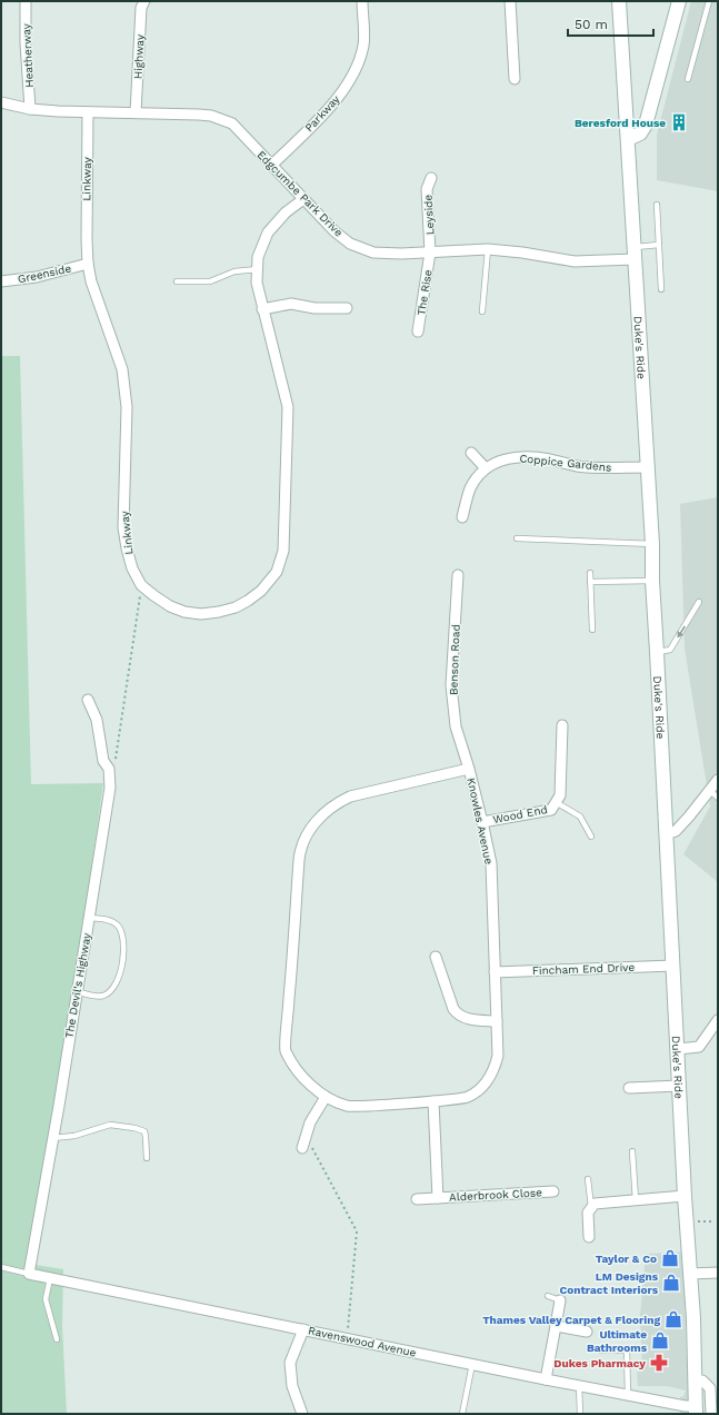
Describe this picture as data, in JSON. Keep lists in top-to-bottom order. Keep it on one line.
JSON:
{"streets":{"main road":["Duke's Ride"],"street":["Heatherway","Highway","Parkway","Linkway","Edgcumbe Park Drive","Leyside","Greenside","The Rise","Coppice Gardens","Benson Road","Wood End","Knowles Avenue","Fincham End Drive","The Devil's Highway","Alderbrook Close","Ravenswood Avenue"]},"crossings":[["Heatherway","Edgcumbe Park Drive"],["Highway","Edgcumbe Park Drive"],["Parkway","Edgcumbe Park Drive"],["Linkway","Edgcumbe Park Drive"],["Linkway","Greenside"],["Edgcumbe Park Drive","Leyside"],["Edgcumbe Park Drive","The Rise"],["Edgcumbe Park Drive","Duke's Ride"],["Leyside","The Rise"],["Duke's Ride","Coppice Gardens"],["Duke's Ride","Fincham End Drive"],["Duke's Ride","Ravenswood Avenue"],["Benson Road","Knowles Avenue"],["Wood End","Knowles Avenue"],["Knowles Avenue","Fincham End Drive"],["Knowles Avenue","Alderbrook Close"],["The Devil's Highway","Ravenswood Avenue"]],"places":{"building":["Beresford House"],"shop":["Taylor & Co","LM Designs Contract Interiors","Thames Valley Carpet & Flooring","Ultimate Bathrooms"],"pharmacy":["Dukes Pharmacy"]},"scale_bar":"50 m"}
